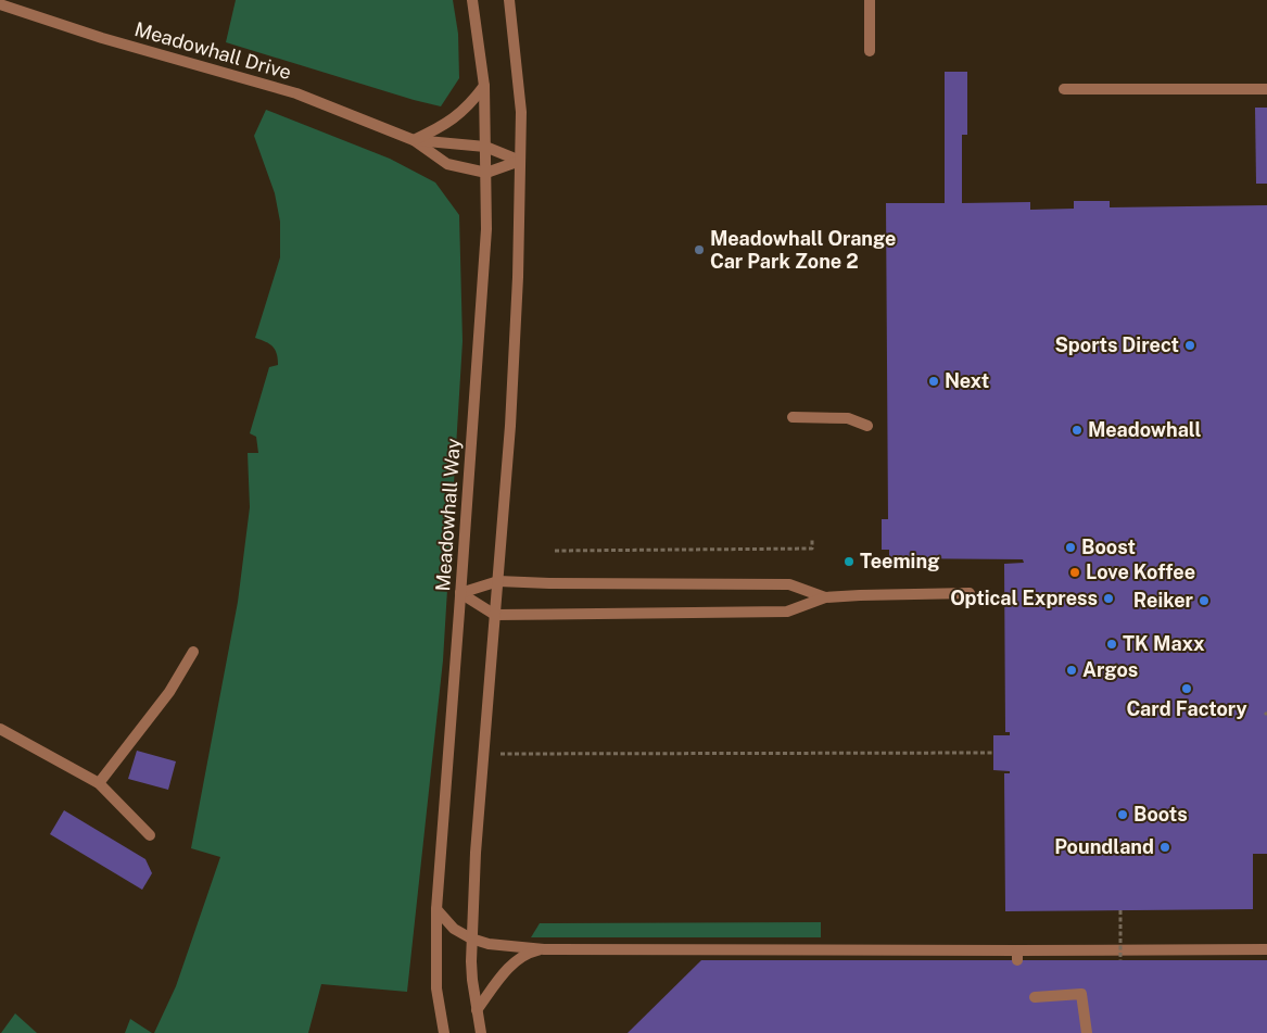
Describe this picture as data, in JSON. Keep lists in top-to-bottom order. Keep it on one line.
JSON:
{"streets":{"street":["Meadowhall Drive","Meadowhall Way"]},"crossings":[["Meadowhall Drive","Meadowhall Way"]],"places":["Meadowhall Orange Car Park Zone 2","Sports Direct","Next","Meadowhall","Boost","Teeming","Love Koffee","Optical Express","Reiker","TK Maxx","Argos","Card Factory","Boots","Poundland"]}
